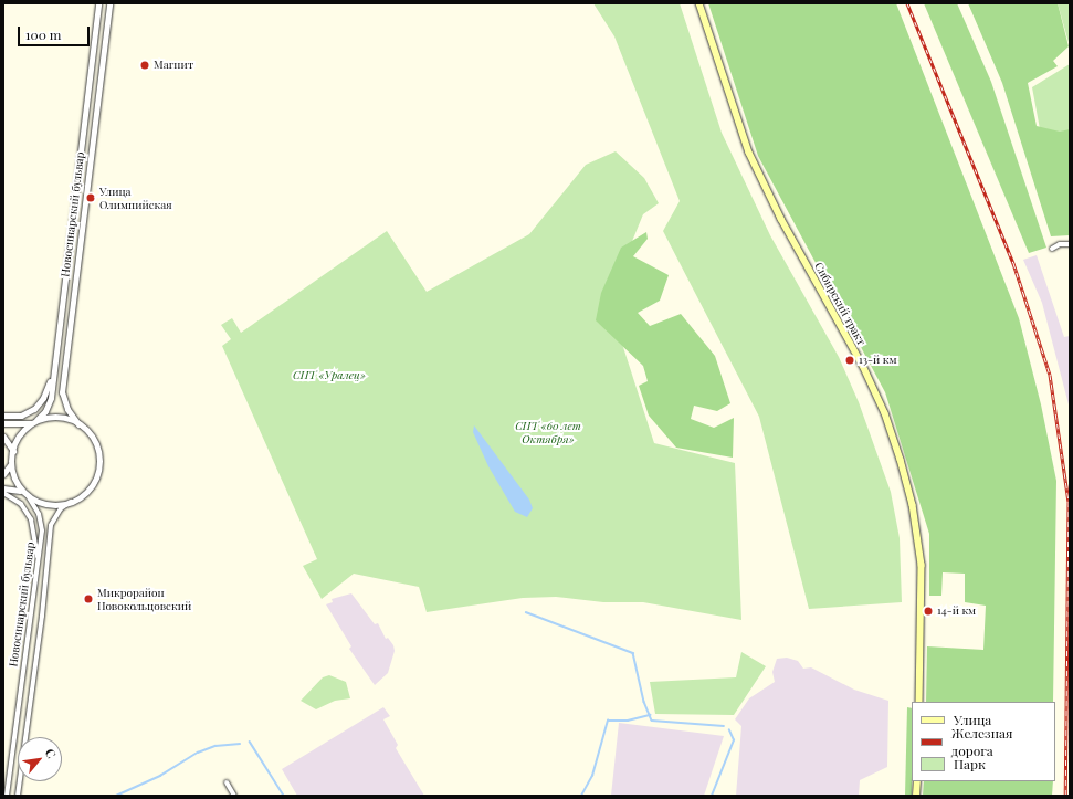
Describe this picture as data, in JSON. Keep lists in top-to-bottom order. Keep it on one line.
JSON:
{"streets":{"main road":["Сибирский тракт"],"street":["Новосинарский бульвар"]},"parks":["СНТ «Уралец»","СНТ «60 лет Октября»"],"places":["Магнит","Улица Олимпийская","13-й км","Микрорайон Новокольцовский","14-й км"],"legend":["Улица","Железная дорога","Парк"],"scale_bar":"100 m","north":"top right"}
